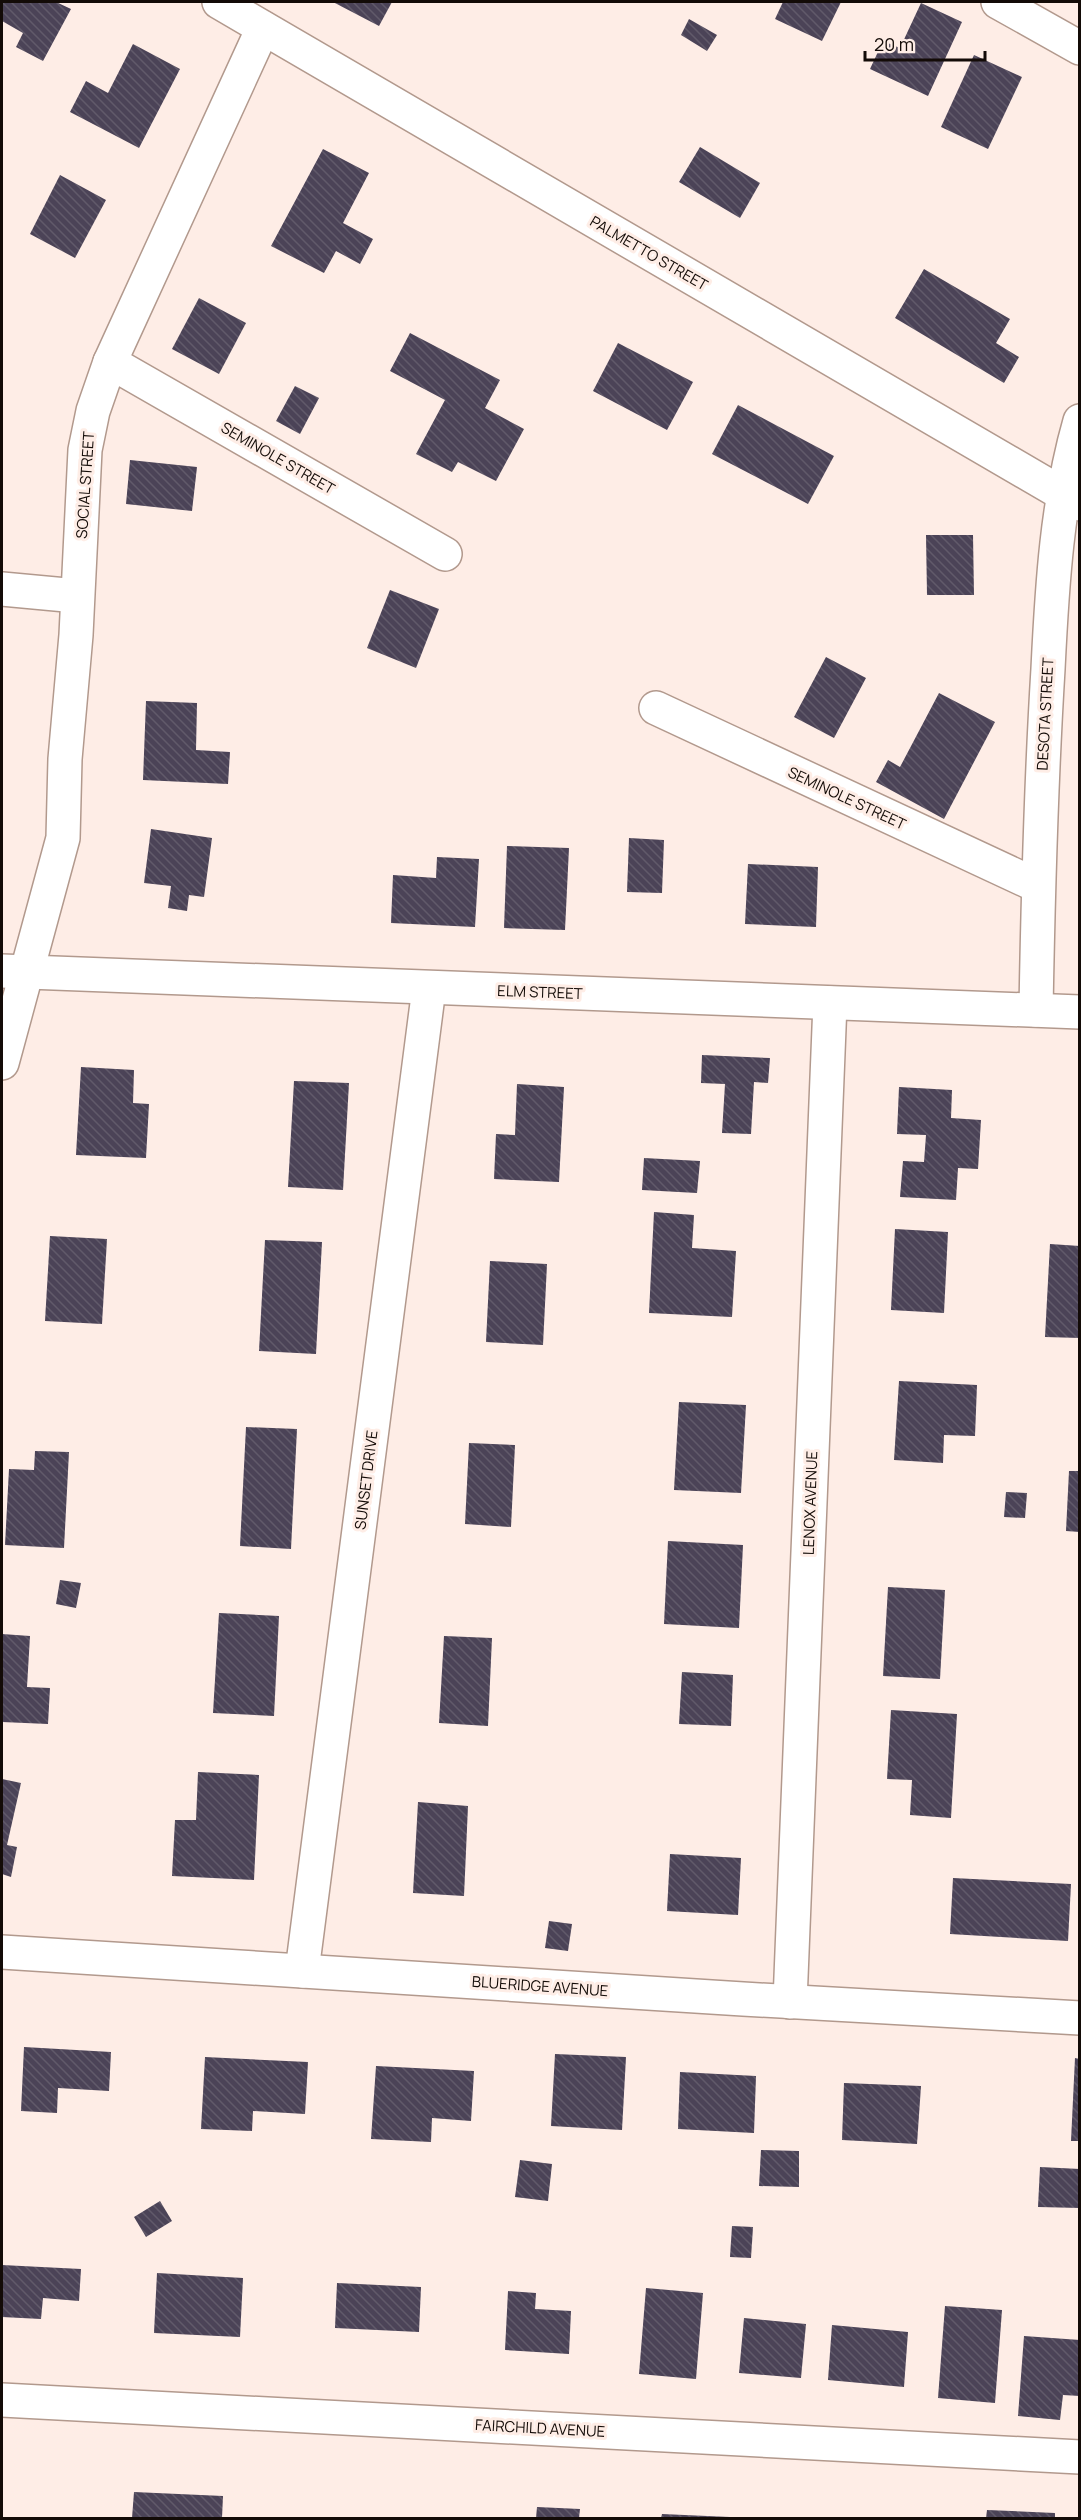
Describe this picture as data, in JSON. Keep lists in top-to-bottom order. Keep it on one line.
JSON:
{"streets":{"street":["PALMETTO STREET","SEMINOLE STREET","SOCIAL STREET","DESOTA STREET","ELM STREET","SUNSET DRIVE","LENOX AVENUE","BLUERIDGE AVENUE","FAIRCHILD AVENUE"]},"crossings":[["PALMETTO STREET","SOCIAL STREET"],["PALMETTO STREET","DESOTA STREET"],["SEMINOLE STREET","SOCIAL STREET"],["SEMINOLE STREET","DESOTA STREET"],["SOCIAL STREET","ELM STREET"],["DESOTA STREET","ELM STREET"],["ELM STREET","SUNSET DRIVE"],["ELM STREET","LENOX AVENUE"],["SUNSET DRIVE","BLUERIDGE AVENUE"],["LENOX AVENUE","BLUERIDGE AVENUE"]],"scale_bar":"20 m"}
